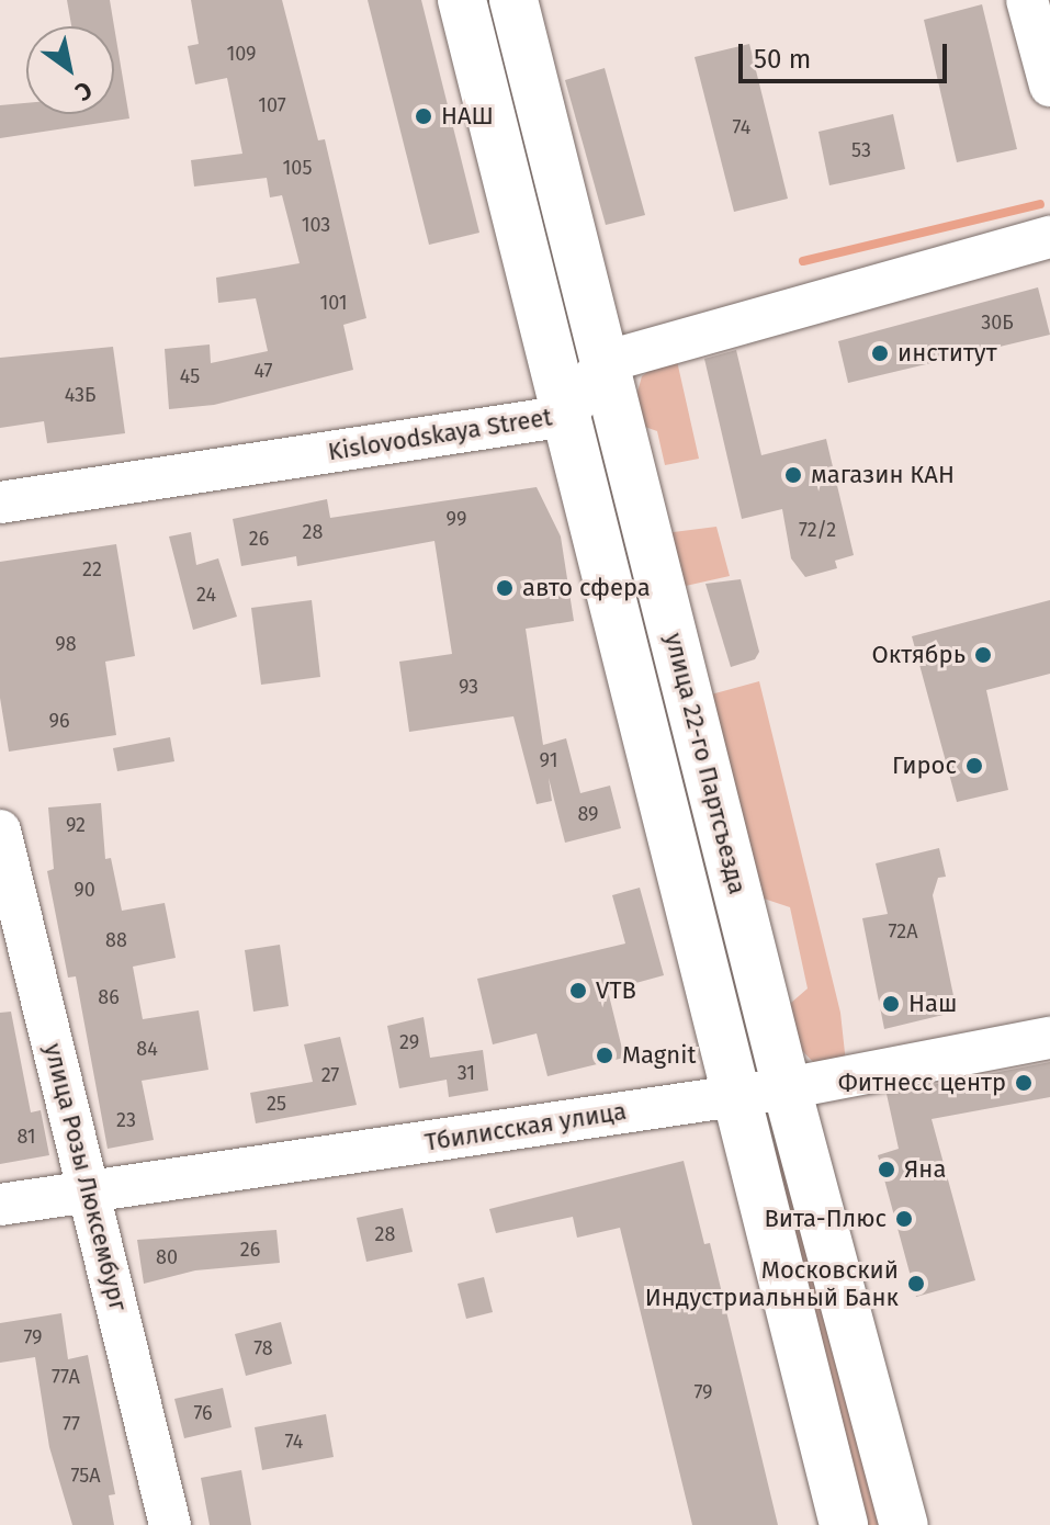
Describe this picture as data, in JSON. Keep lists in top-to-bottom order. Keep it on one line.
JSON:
{"streets":{"main road":["улица 22-го Партсъезда"],"street":["Kislovodskaya Street","Тбилисская улица","улица Розы Люксембург"]},"crossings":[["Kislovodskaya Street","улица 22-го Партсъезда"],["улица 22-го Партсъезда","Тбилисская улица"],["Тбилисская улица","улица Розы Люксембург"]],"places":["НАШ","институт","магазин КАН","авто сфера","Октябрь","Гирос","VTB","Наш","Magnit","Фитнесс центр","Яна","Вита-Плюс","Московский Индустриальный Банк"],"house_numbers":["109","107","74","53","105","103","101","30Б","47","45","43Б","99","72/2","28","26","22","24","98","93","96","91","89","92","90","72А","88","86","29","84","31","27","25","23","81","28","26","80","79","78","77А","79","76","77","74","75А"],"scale_bar":"50 m","north":"bottom right"}
